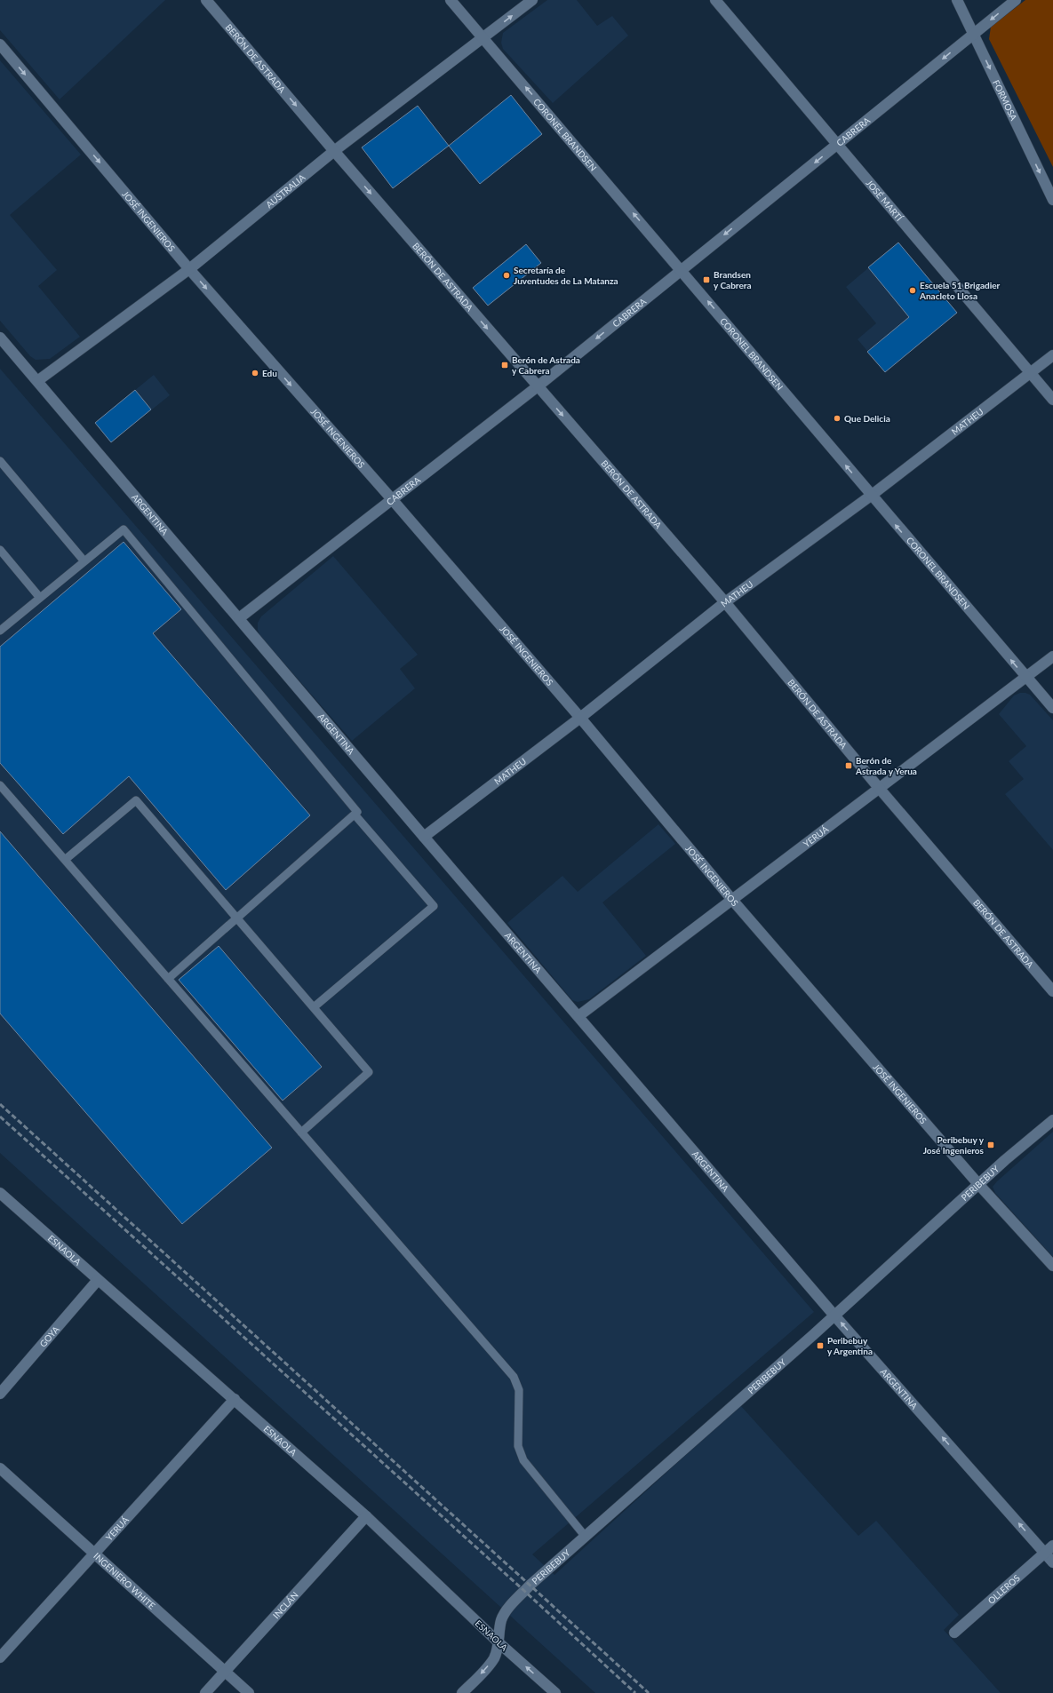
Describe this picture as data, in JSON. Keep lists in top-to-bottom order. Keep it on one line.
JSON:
{"streets":{"street":["BERÓN DE ASTRADA","FORMOSA","CABRERA","CORONEL BRANDSEN","AUSTRALIA","JOSÉ MARTÍ","JOSÉ INGENIEROS","MATHEU","ARGENTINA","YERUÁ","PERIBEBUY","ESNAOLA","GOYA","INGENIERO WHITE","OLLEROS","INCLÁN"]},"crossings":[["BERÓN DE ASTRADA","CABRERA"],["BERÓN DE ASTRADA","AUSTRALIA"],["BERÓN DE ASTRADA","MATHEU"],["BERÓN DE ASTRADA","YERUÁ"],["FORMOSA","CABRERA"],["CABRERA","CORONEL BRANDSEN"],["CABRERA","JOSÉ MARTÍ"],["CABRERA","JOSÉ INGENIEROS"],["CABRERA","ARGENTINA"],["CORONEL BRANDSEN","AUSTRALIA"],["CORONEL BRANDSEN","MATHEU"],["CORONEL BRANDSEN","YERUÁ"],["AUSTRALIA","JOSÉ INGENIEROS"],["AUSTRALIA","ARGENTINA"],["JOSÉ MARTÍ","MATHEU"],["JOSÉ INGENIEROS","MATHEU"],["JOSÉ INGENIEROS","YERUÁ"],["JOSÉ INGENIEROS","PERIBEBUY"],["MATHEU","ARGENTINA"],["ARGENTINA","YERUÁ"],["ARGENTINA","PERIBEBUY"],["ARGENTINA","OLLEROS"],["YERUÁ","ESNAOLA"],["YERUÁ","INGENIERO WHITE"],["PERIBEBUY","ESNAOLA"],["ESNAOLA","GOYA"],["ESNAOLA","INCLÁN"],["INGENIERO WHITE","INCLÁN"]],"one_way":["BERÓN DE ASTRADA","FORMOSA","CABRERA","CORONEL BRANDSEN","JOSÉ INGENIEROS"],"places":{"other":["Secretaría de Juventudes de La Matanza","Escuela 51 Brigadier Anacleto Llosa","Edu","Que Delicia"],"transit":["Brandsen y Cabrera","Berón de Astrada y Cabrera","Berón de Astrada y Yerua","Peribebuy y José Ingenieros","Peribebuy y Argentina"]}}
